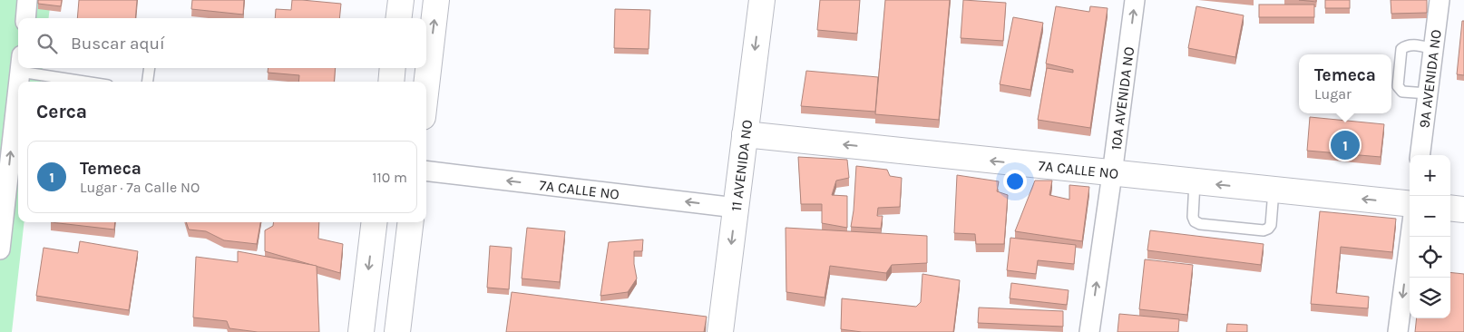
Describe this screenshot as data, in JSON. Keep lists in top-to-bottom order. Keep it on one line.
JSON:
{"streets":{"street":["9A AVENIDA NO","10A AVENIDA NO","11 AVENIDA NO","7A CALLE NO"]},"crossings":[["10A AVENIDA NO","7A CALLE NO"],["11 AVENIDA NO","7A CALLE NO"]],"one_way":["10A AVENIDA NO","11 AVENIDA NO","7A CALLE NO"],"page":{"search":"Buscar aquí","popup":["Temeca","Lugar"],"heading":"Cerca","pins":"1","list":[{"mark":"1","name":"Temeca","note":"Lugar · 7a Calle NO","value":"110 m"}],"map_buttons":["+","−"]}}
